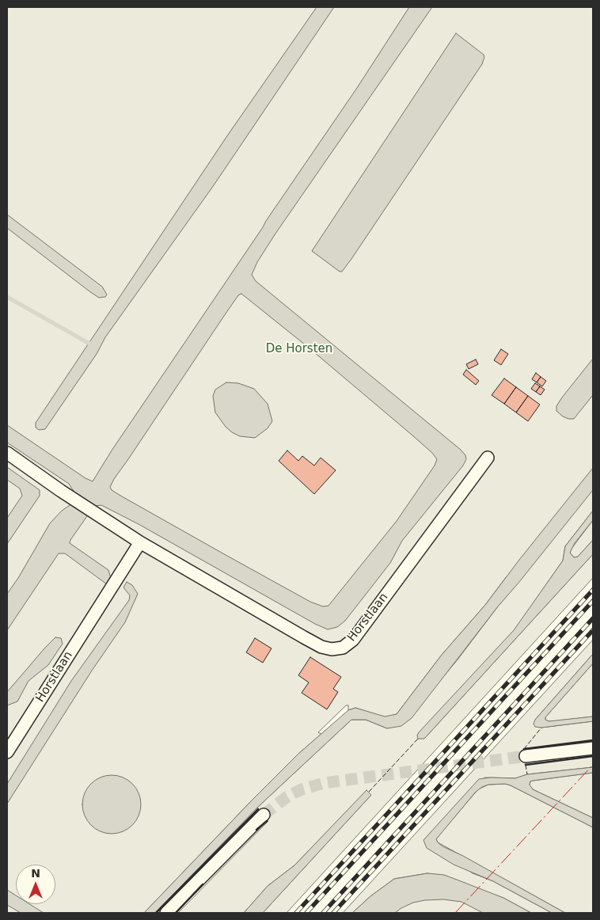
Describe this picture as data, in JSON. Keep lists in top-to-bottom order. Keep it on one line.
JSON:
{"streets":{"street":["Horstlaan"]},"parks":["De Horsten"],"north":"top"}
